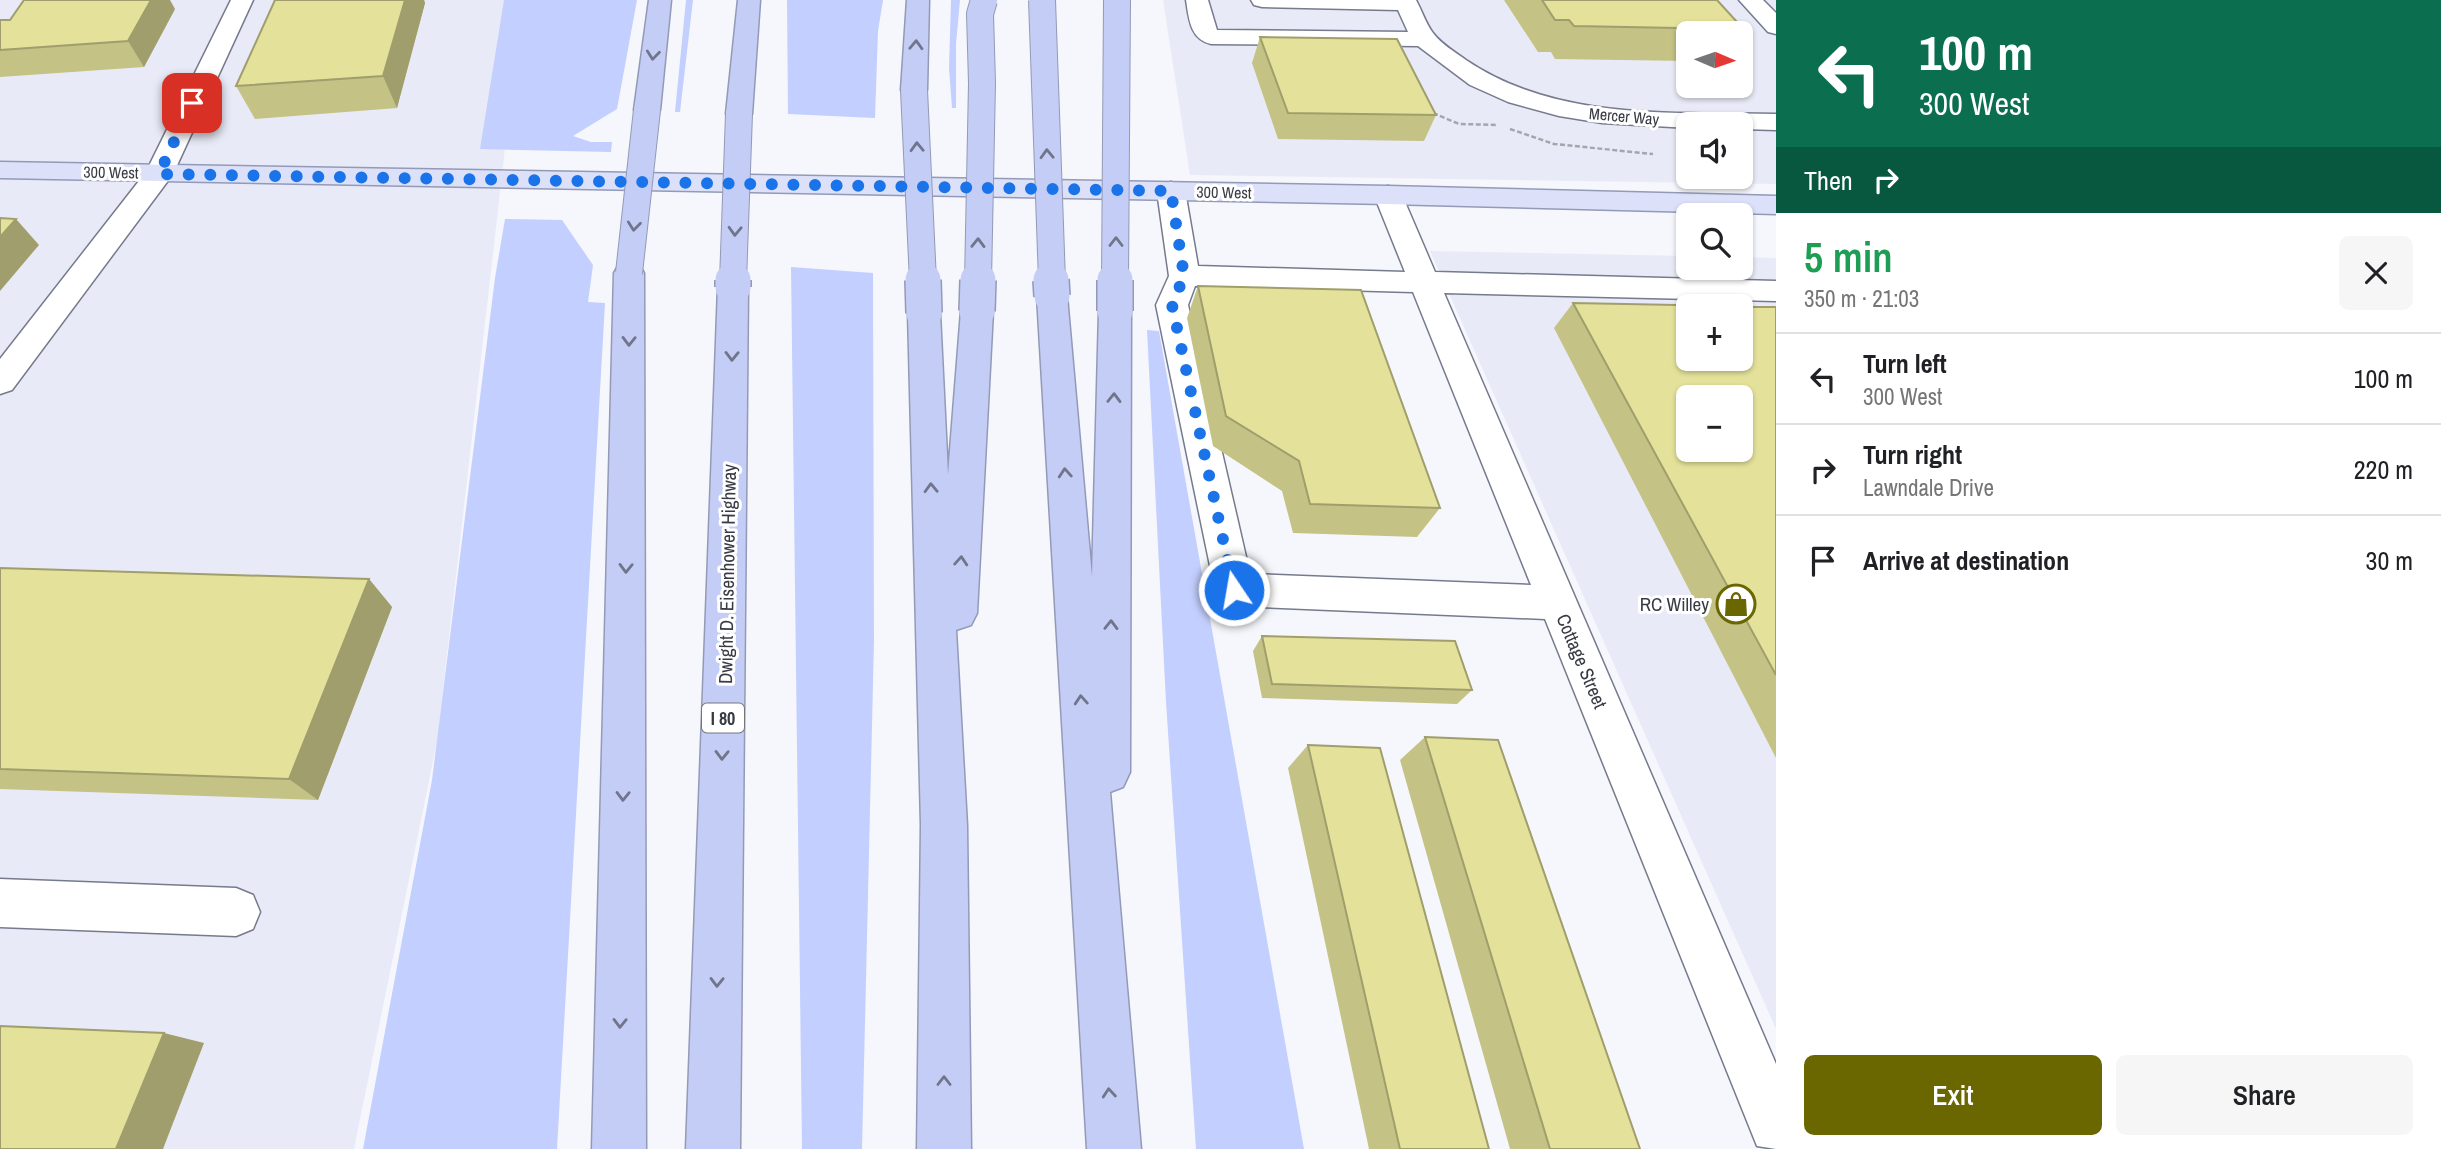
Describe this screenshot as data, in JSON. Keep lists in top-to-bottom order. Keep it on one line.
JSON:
{"streets":{"highway":["Dwight D. Eisenhower Highway","I 80"],"main road":["300 West"],"street":["Mercer Way","Cottage Street"]},"crossings":[["300 West","Cottage Street"]],"places":{"shop":["RC Willey"]},"north":"right","page":{"turn":["100 m","300 West"],"map_buttons":["+","−"],"then":"Then","heading":["5 min","350 m · 21:03"],"list":[{"name":"Turn left","note":"300 West","value":"100 m"},{"name":"Turn right","note":"Lawndale Drive","value":"220 m"},{"name":"Arrive at destination","value":"30 m"}],"buttons":["Exit","Share"]}}
